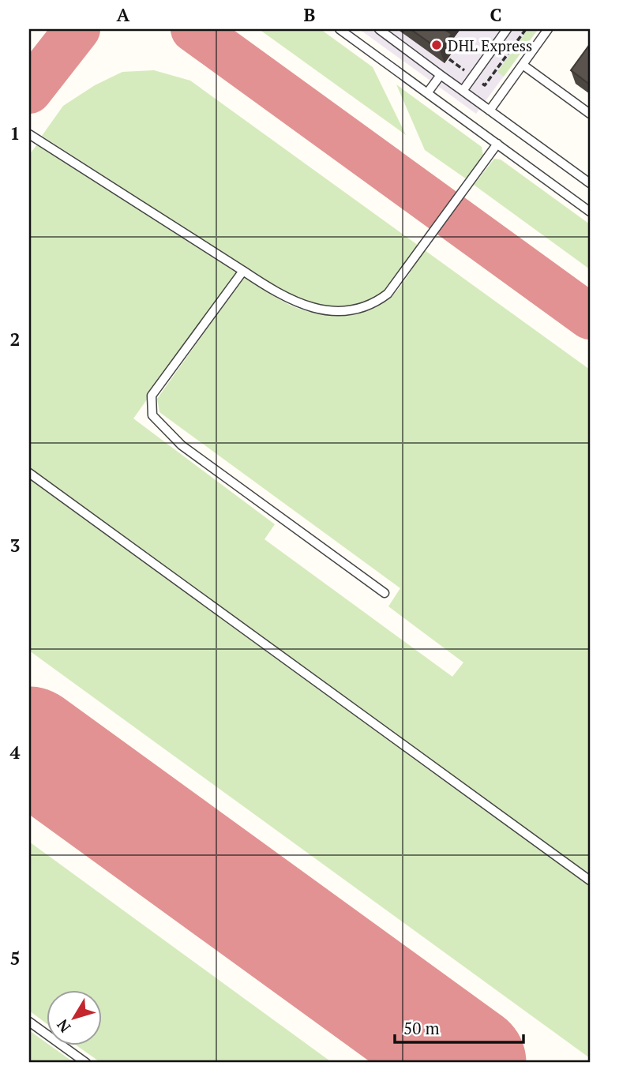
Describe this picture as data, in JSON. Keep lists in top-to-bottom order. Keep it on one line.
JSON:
{"places":["DHL Express"],"scale_bar":"50 m","north":"bottom left","grid":{"columns":["A","B","C"],"rows":["1","2","3","4","5"]}}
